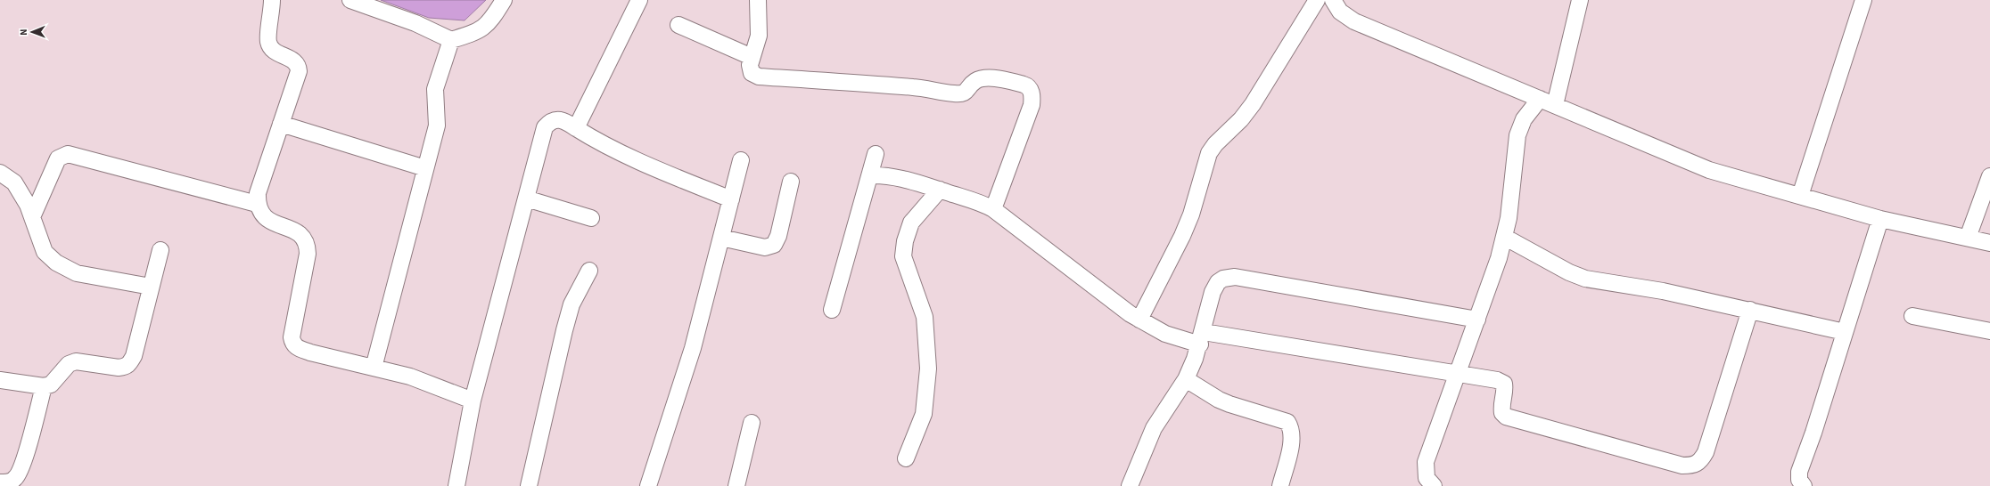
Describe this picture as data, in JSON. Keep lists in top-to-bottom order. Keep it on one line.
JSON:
{"north":"left"}
